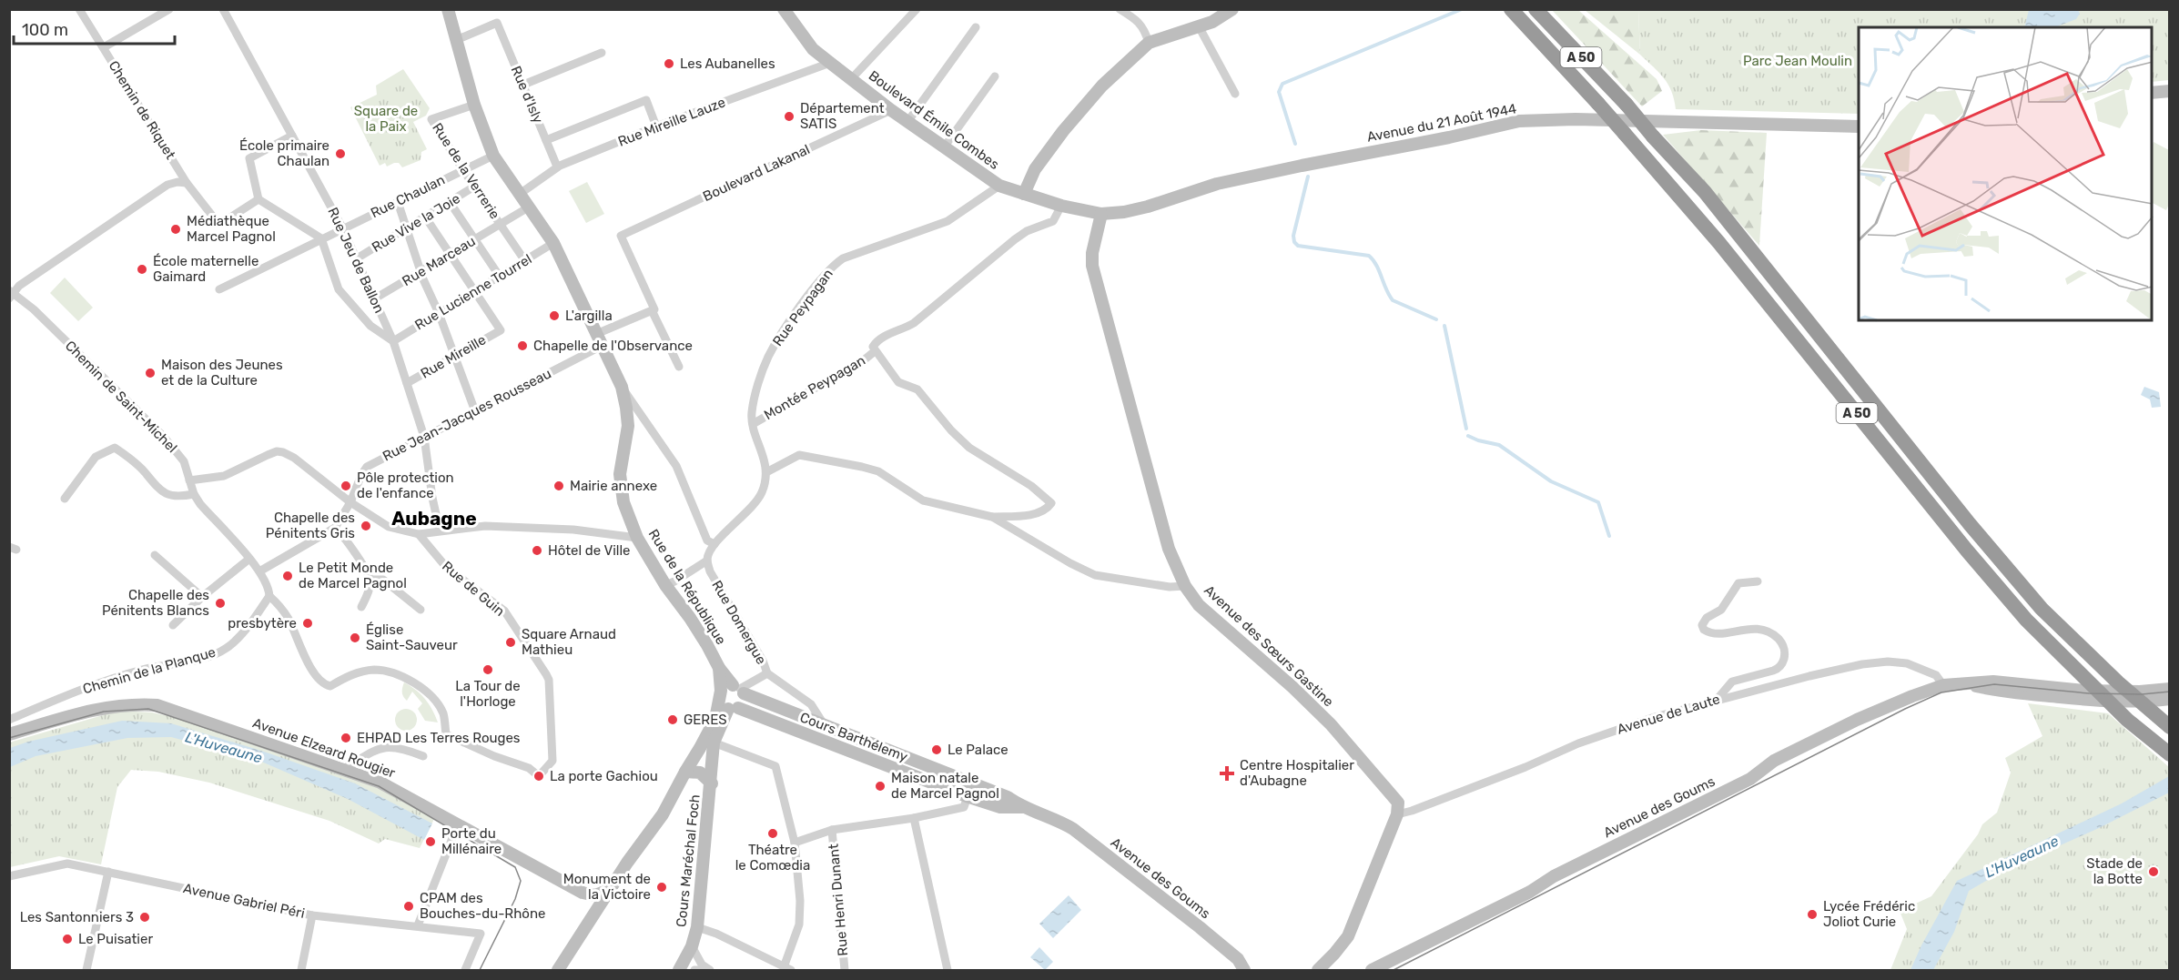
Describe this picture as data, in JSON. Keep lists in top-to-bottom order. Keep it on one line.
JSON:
{"streets":{"highway":["A 50"],"main road":["Boulevard Émile Combes","Avenue du 21 Août 1944","Rue de la République","Avenue des Sœurs Gastine","Cours Barthélemy","Avenue Elzeard Rougier","Avenue des Goums","Cours Maréchal Foch"],"street":["Rue d'Isly","Chemin de Riquet","Rue Mireille Lauze","Rue de la Verrerie","Boulevard Lakanal","Rue Chaulan","Rue Vive la Joie","Rue Jeu de Ballon","Rue Marceau","Rue Lucienne Tourrel","Rue Peypagan","Rue Mireille","Montée Peypagan","Chemin de Saint-Michel","Rue Jean-Jacques Rousseau","Rue de Guin","Rue Domergue","Chemin de la Planque","Avenue de Laute","Rue Henri Dunant","Avenue Gabriel Péri"]},"crossings":[["A 50","Avenue des Goums"],["Rue d'Isly","Rue Mireille Lauze"],["Rue d'Isly","Rue de la République"],["Boulevard Émile Combes","Rue Mireille Lauze"],["Boulevard Émile Combes","Avenue du 21 Août 1944"],["Boulevard Émile Combes","Boulevard Lakanal"],["Boulevard Émile Combes","Rue Peypagan"],["Boulevard Émile Combes","Montée Peypagan"],["Rue Mireille Lauze","Rue de la République"],["Avenue du 21 Août 1944","Montée Peypagan"],["Avenue du 21 Août 1944","Avenue des Sœurs Gastine"],["Rue de la Verrerie","Rue Chaulan"],["Rue de la Verrerie","Rue Vive la Joie"],["Rue de la Verrerie","Rue Marceau"],["Rue de la Verrerie","Rue Lucienne Tourrel"],["Rue de la Verrerie","Rue de la République"],["Rue Chaulan","Rue Jeu de Ballon"],["Rue Chaulan","Rue de la République"],["Rue Vive la Joie","Rue Jeu de Ballon"],["Rue Jeu de Ballon","Rue Marceau"],["Rue Jeu de Ballon","Rue Lucienne Tourrel"],["Rue Jeu de Ballon","Rue Mireille"],["Rue Jeu de Ballon","Rue Jean-Jacques Rousseau"],["Rue Marceau","Rue de la République"],["Rue Lucienne Tourrel","Rue Mireille"],["Rue Lucienne Tourrel","Rue de la République"],["Rue Peypagan","Montée Peypagan"],["Chemin de Saint-Michel","Rue de Guin"],["Chemin de Saint-Michel","Chemin de la Planque"],["Rue Jean-Jacques Rousseau","Rue de la République"],["Rue de la République","Cours Barthélemy"],["Rue de la République","Cours Maréchal Foch"],["Avenue des Sœurs Gastine","Avenue de Laute"],["Avenue de Laute","Avenue des Goums"],["Cours Barthélemy","Avenue des Goums"],["Cours Barthélemy","Cours Maréchal Foch"],["Avenue Elzeard Rougier","Cours Maréchal Foch"]],"districts":["Aubagne"],"water":["L'Huveaune"],"parks":["Parc Jean Moulin","Square de la Paix"],"places":{"other":["Les Aubanelles","Département SATIS","École primaire Chaulan","Médiathèque Marcel Pagnol","École maternelle Gaimard","L'argilla","Chapelle de l'Observance","Maison des Jeunes et de la Culture","Pôle protection de l'enfance","Mairie annexe","Chapelle des Pénitents Gris","Hôtel de Ville","Le Petit Monde de Marcel Pagnol","Chapelle des Pénitents Blancs","presbytère","Église Saint-Sauveur","Square Arnaud Mathieu","La Tour de l'Horloge","GERES","EHPAD Les Terres Rouges","Le Palace","La porte Gachiou","Maison natale de Marcel Pagnol","Théatre le Comœdia","Porte du Millénaire","Stade de la Botte","Monument de la Victoire","CPAM des Bouches-du-Rhône","Lycée Frédéric Joliot Curie","Les Santonniers 3","Le Puisatier"],"health":["Centre Hospitalier d'Aubagne"]},"scale_bar":"100 m"}
